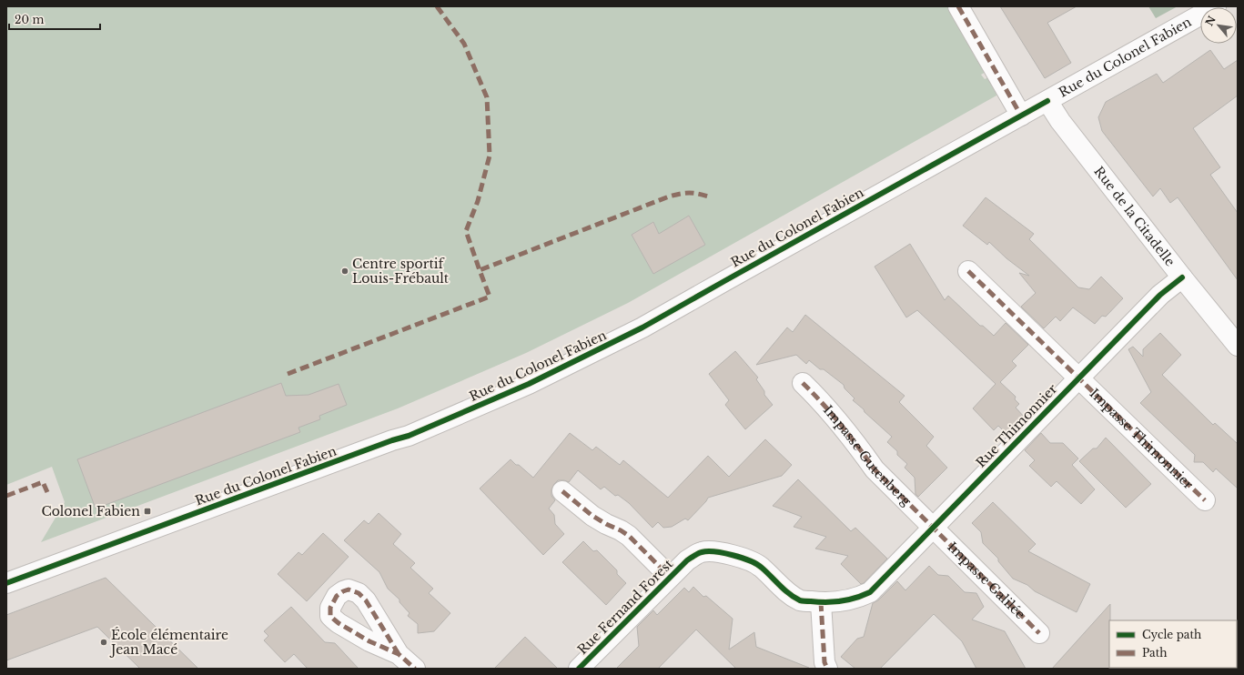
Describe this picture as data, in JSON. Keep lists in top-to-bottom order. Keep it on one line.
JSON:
{"streets":{"street":["Rue du Colonel Fabien","Rue de la Citadelle","Rue Thimonnier","Impasse Thimonnier","Impasse Gutenberg","Impasse Galilée","Rue Fernand Forest"]},"crossings":[["Rue du Colonel Fabien","Rue de la Citadelle"],["Rue de la Citadelle","Rue Thimonnier"],["Rue Thimonnier","Impasse Thimonnier"],["Rue Thimonnier","Impasse Gutenberg"],["Rue Thimonnier","Impasse Galilée"],["Rue Thimonnier","Rue Fernand Forest"],["Impasse Gutenberg","Impasse Galilée"]],"places":{"other":["Centre sportif Louis-Frébault","École élémentaire Jean Macé"],"transit":["Colonel Fabien"]},"legend":["Cycle path","Path"],"scale_bar":"20 m","north":"top left"}
